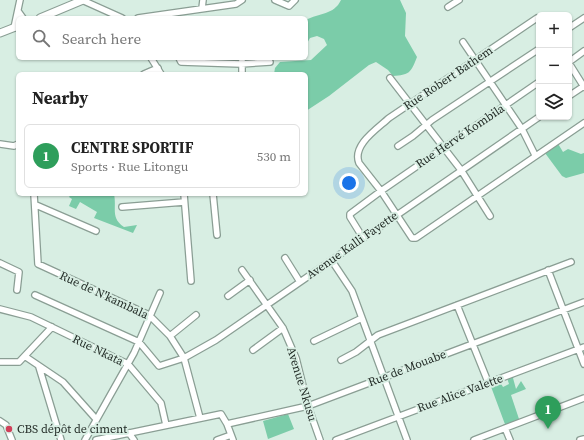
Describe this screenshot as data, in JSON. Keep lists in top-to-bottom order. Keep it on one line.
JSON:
{"streets":{"street":["Rue Robert Bathem","Rue Hervé Kombila","Avenue Kalli Fayette","Rue de N'kambala","Rue Nkata","Rue de Mouabe","Avenue Nkusu","Rue Alice Valette"]},"crossings":[["Rue Robert Bathem","Rue Hervé Kombila"],["Rue Hervé Kombila","Avenue Kalli Fayette"],["Avenue Kalli Fayette","Rue de N'kambala"],["Avenue Kalli Fayette","Avenue Nkusu"],["Rue de Mouabe","Avenue Nkusu"]],"places":["CBS dépôt de ciment"],"page":{"map_buttons":["+","−"],"search":"Search here","heading":"Nearby","list":[{"mark":"1","name":"CENTRE SPORTIF","note":"Sports · Rue Litongu","value":"530 m"}],"pins":"1"}}
